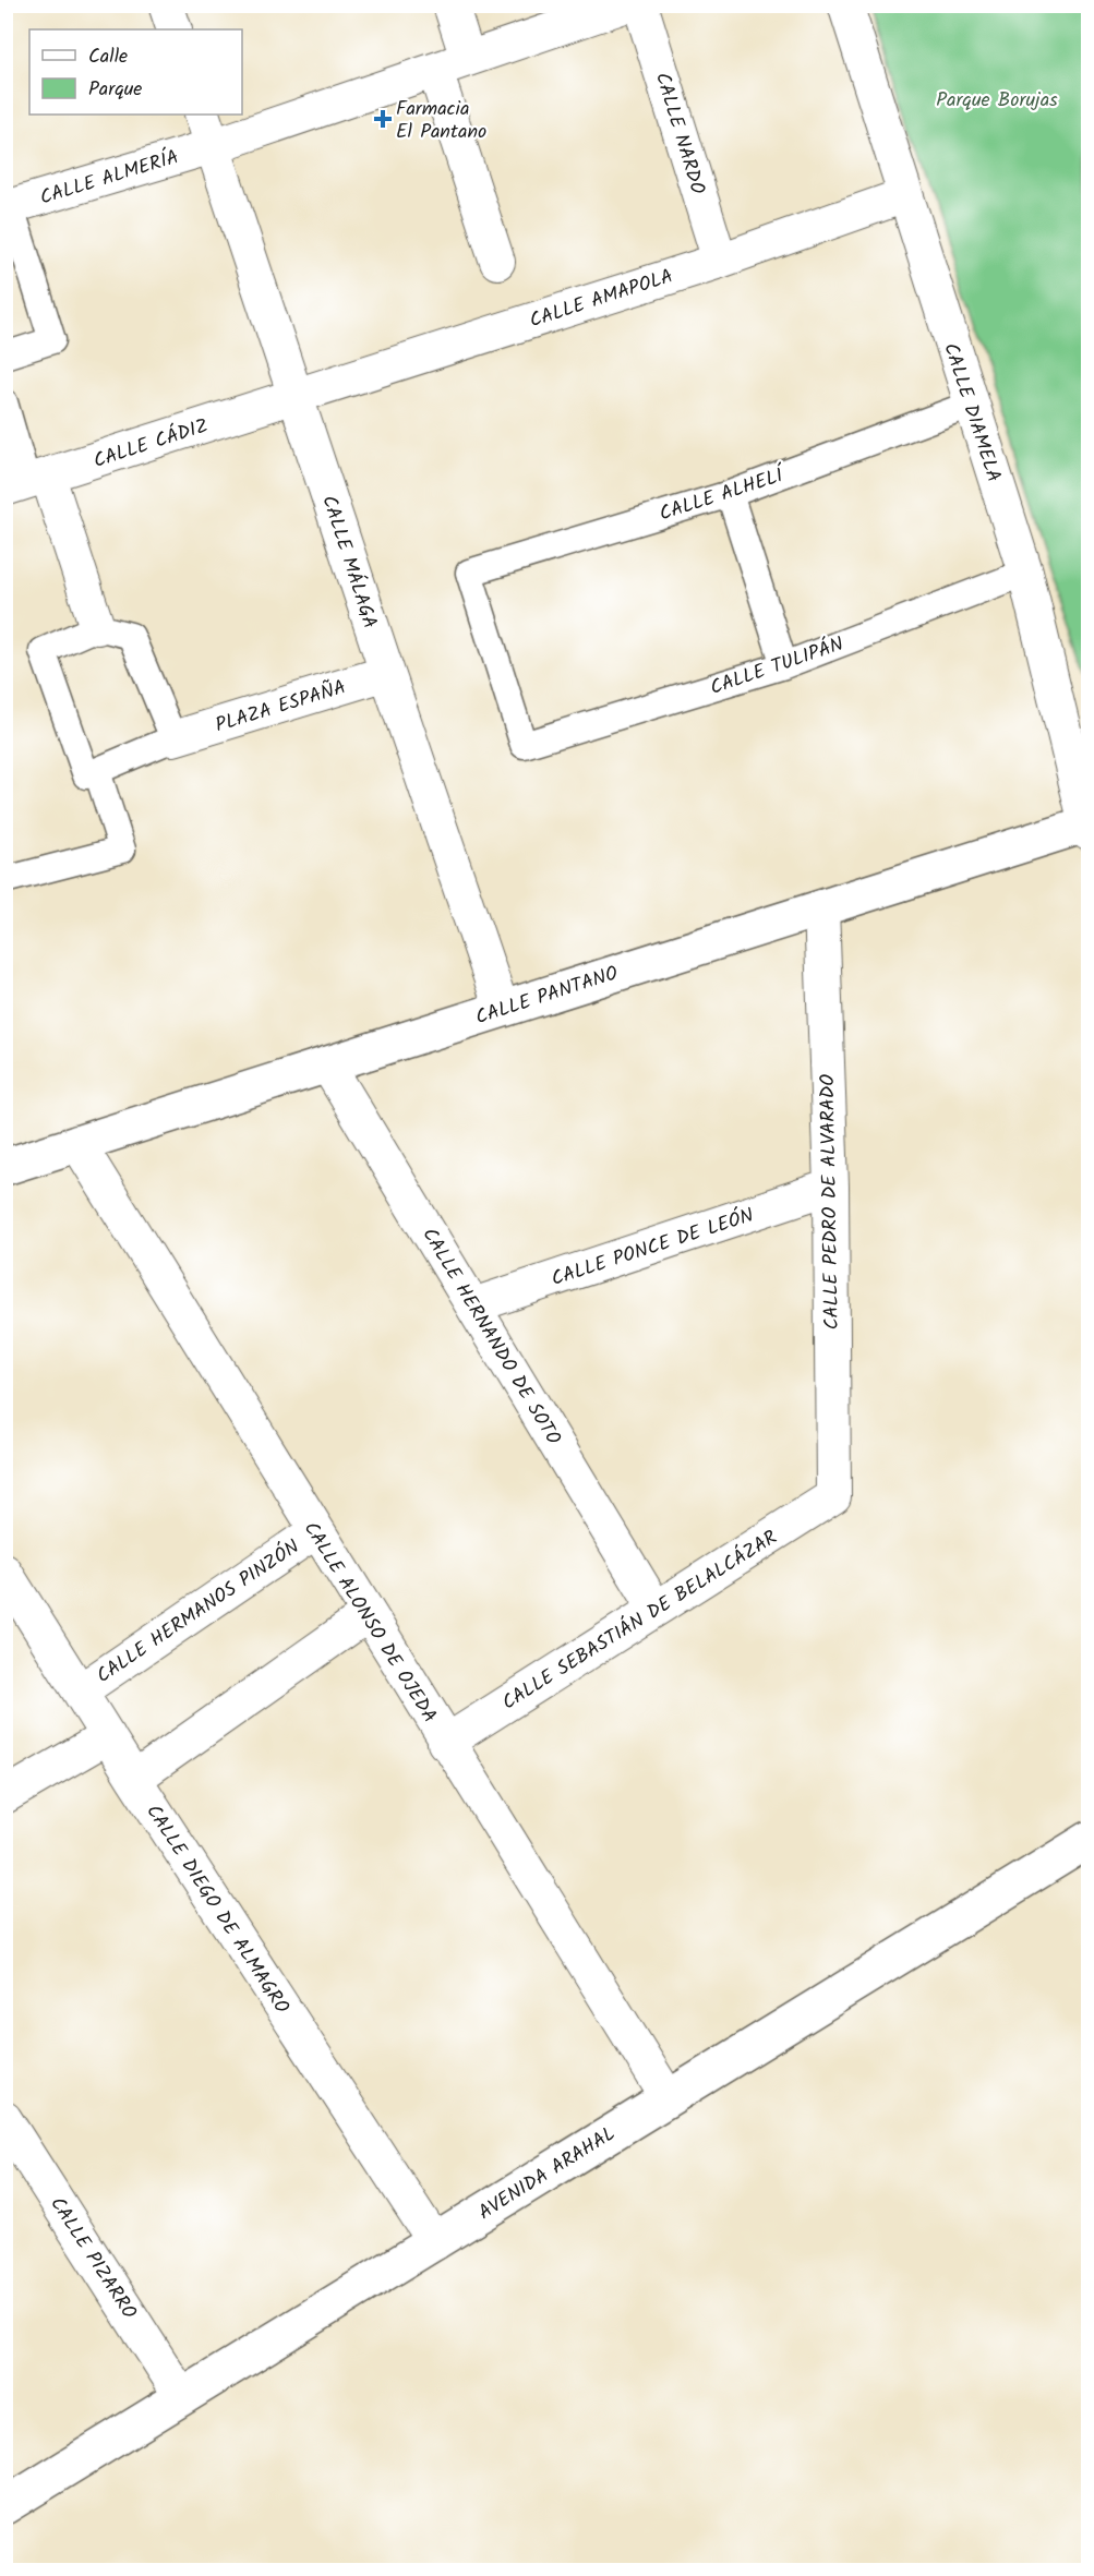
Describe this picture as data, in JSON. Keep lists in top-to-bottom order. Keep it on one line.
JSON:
{"streets":{"street":["CALLE NARDO","CALLE ALMERÍA","CALLE AMAPOLA","CALLE DIAMELA","CALLE CÁDIZ","CALLE ALHELÍ","CALLE MÁLAGA","CALLE TULIPÁN","PLAZA ESPAÑA","CALLE PANTANO","CALLE PEDRO DE ALVARADO","CALLE PONCE DE LEÓN","CALLE HERNANDO DE SOTO","CALLE HERMANOS PINZÓN","CALLE SEBASTIÁN DE BELALCÁZAR","CALLE ALONSO DE OJEDA","CALLE DIEGO DE ALMAGRO","AVENIDA ARAHAL","CALLE PIZARRO"]},"crossings":[["CALLE NARDO","CALLE AMAPOLA"],["CALLE ALMERÍA","CALLE MÁLAGA"],["CALLE AMAPOLA","CALLE DIAMELA"],["CALLE AMAPOLA","CALLE CÁDIZ"],["CALLE AMAPOLA","CALLE MÁLAGA"],["CALLE DIAMELA","CALLE ALHELÍ"],["CALLE DIAMELA","CALLE TULIPÁN"],["CALLE DIAMELA","CALLE PANTANO"],["CALLE CÁDIZ","CALLE MÁLAGA"],["CALLE ALHELÍ","CALLE TULIPÁN"],["CALLE MÁLAGA","PLAZA ESPAÑA"],["CALLE MÁLAGA","CALLE PANTANO"],["CALLE PANTANO","CALLE PEDRO DE ALVARADO"],["CALLE PANTANO","CALLE HERNANDO DE SOTO"],["CALLE PANTANO","CALLE ALONSO DE OJEDA"],["CALLE PEDRO DE ALVARADO","CALLE PONCE DE LEÓN"],["CALLE PEDRO DE ALVARADO","CALLE SEBASTIÁN DE BELALCÁZAR"],["CALLE PONCE DE LEÓN","CALLE HERNANDO DE SOTO"],["CALLE HERNANDO DE SOTO","CALLE SEBASTIÁN DE BELALCÁZAR"],["CALLE HERMANOS PINZÓN","CALLE ALONSO DE OJEDA"],["CALLE HERMANOS PINZÓN","CALLE DIEGO DE ALMAGRO"],["CALLE SEBASTIÁN DE BELALCÁZAR","CALLE ALONSO DE OJEDA"],["CALLE ALONSO DE OJEDA","AVENIDA ARAHAL"],["CALLE DIEGO DE ALMAGRO","AVENIDA ARAHAL"],["AVENIDA ARAHAL","CALLE PIZARRO"]],"parks":["Parque Borujas"],"places":{"health":["Farmacia El Pantano"]},"legend":["Calle","Parque"]}
